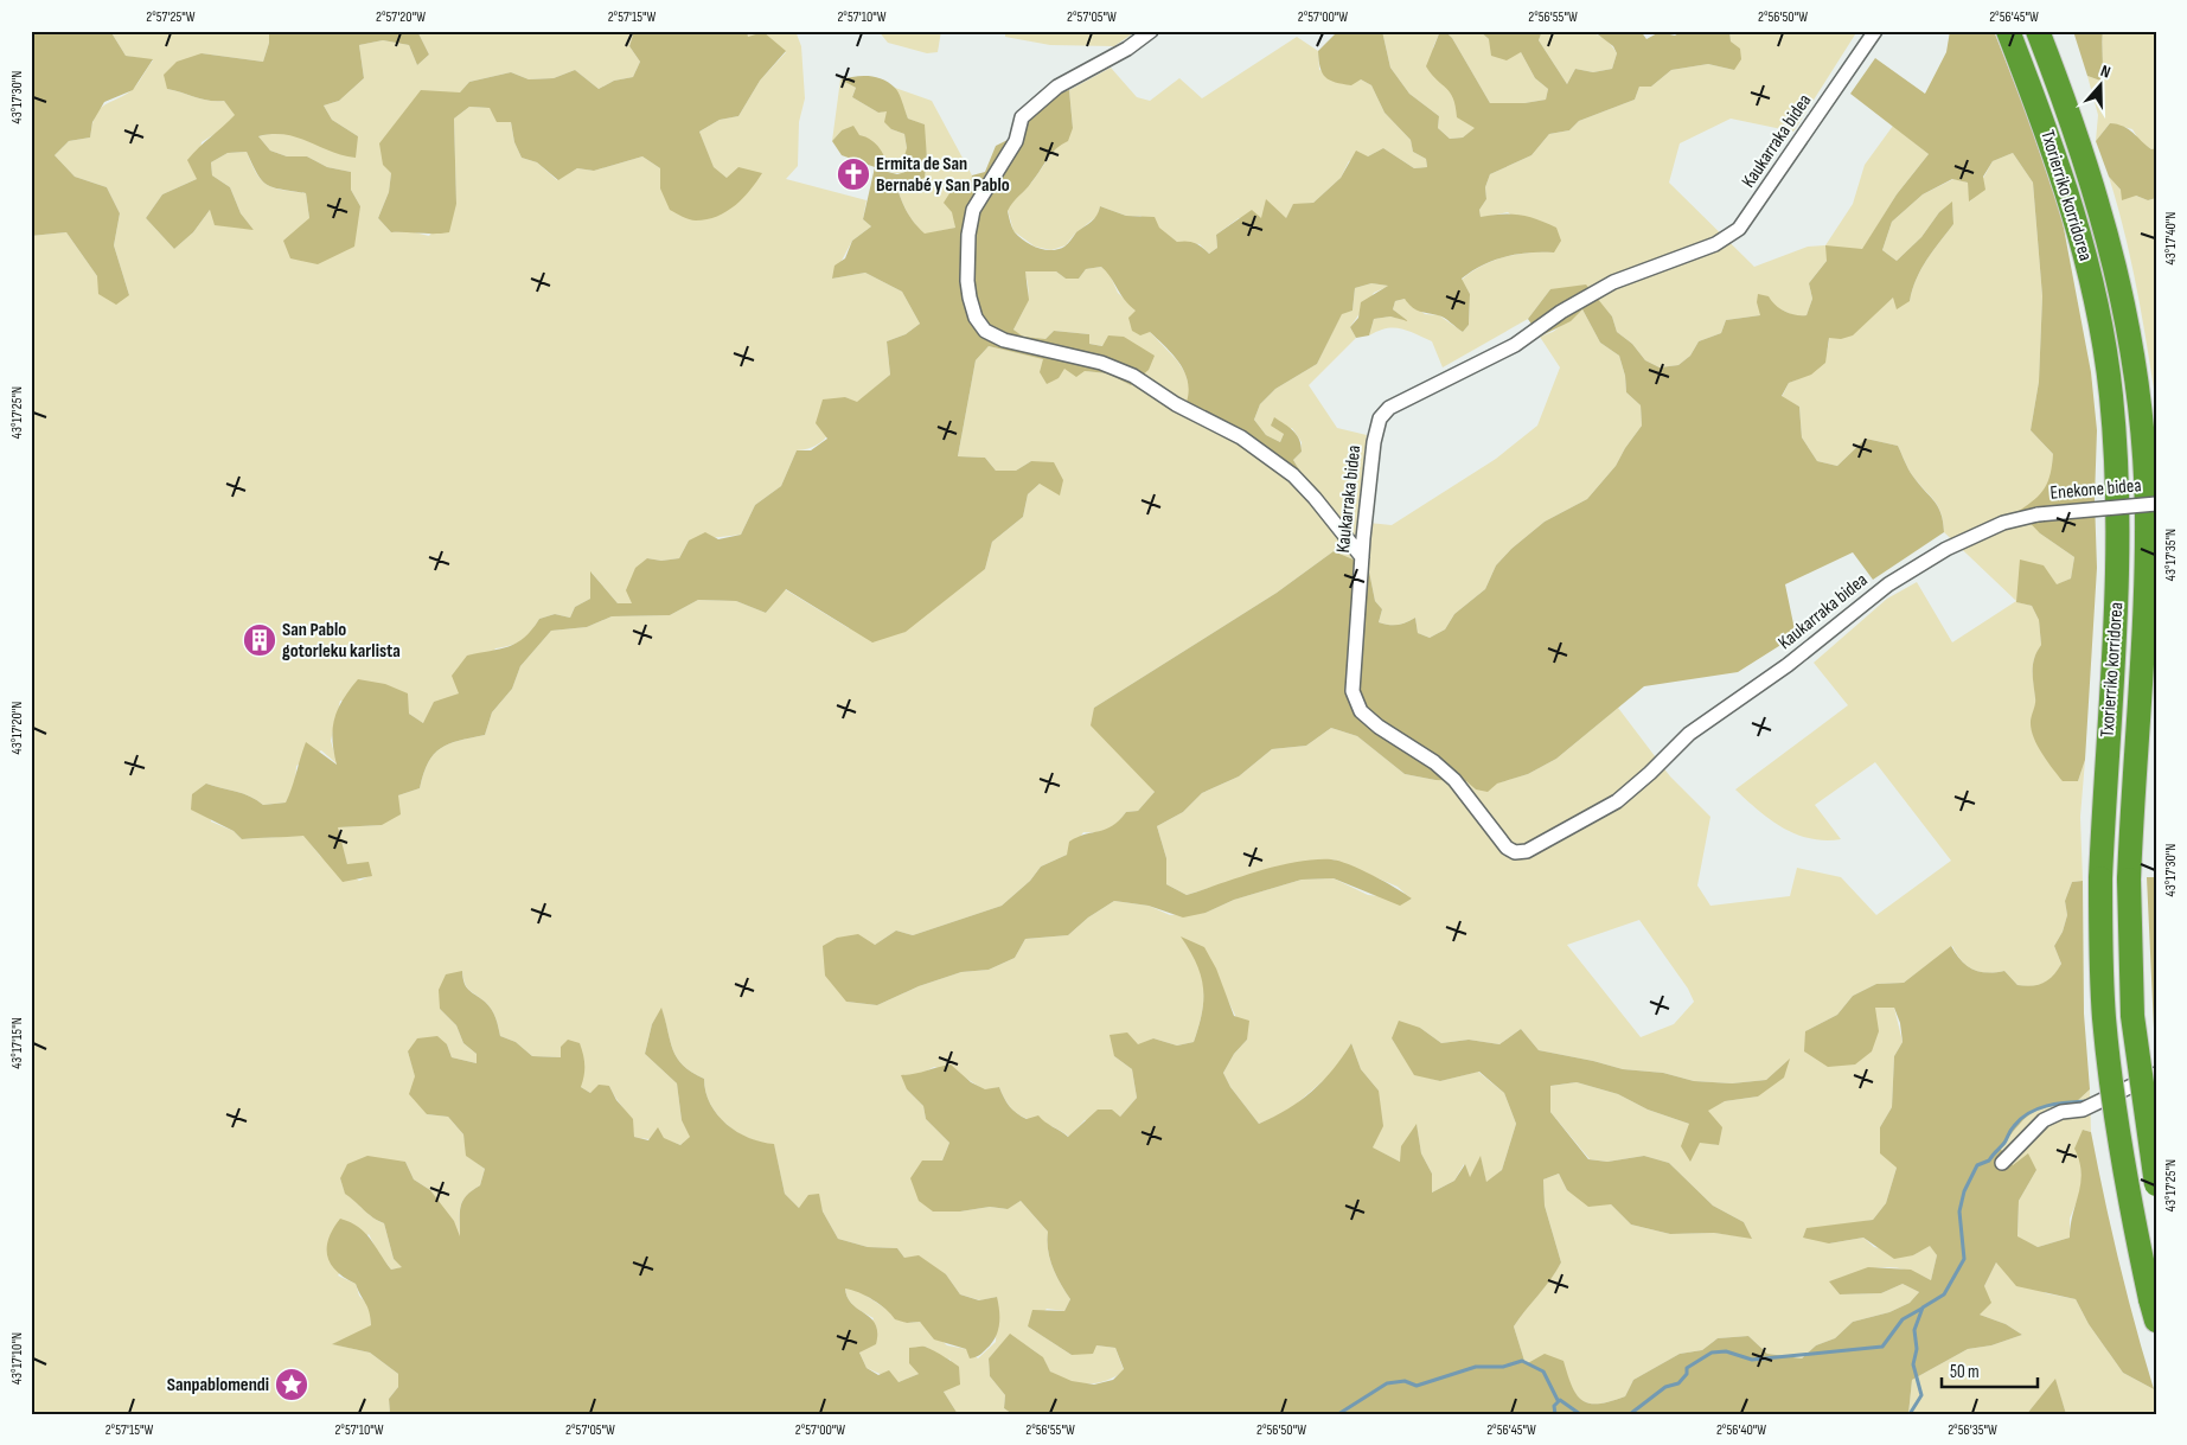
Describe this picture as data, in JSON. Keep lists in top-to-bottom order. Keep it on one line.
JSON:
{"streets":{"highway":["Txorierriko korridorea"],"street":["Kaukarraka bidea","Enekone bidea"]},"crossings":[["Kaukarraka bidea","Enekone bidea"]],"places":{"church":["Ermita de San Bernabé y San Pablo"],"building":["San Pablo gotorleku karlista"],"place":["Sanpablomendi"]},"scale_bar":"50 m","north":"top","coordinates":["2°57'25\"W","2°57'20\"W","2°57'15\"W","2°57'10\"W","2°57'05\"W","2°57'00\"W","2°56'55\"W","2°56'50\"W","2°56'45\"W","43°17'30\"N","43°17'40\"N","43°17'25\"N","43°17'35\"N","43°17'20\"N","43°17'15\"N","43°17'10\"N","2°56'40\"W","2°56'35\"W"]}
